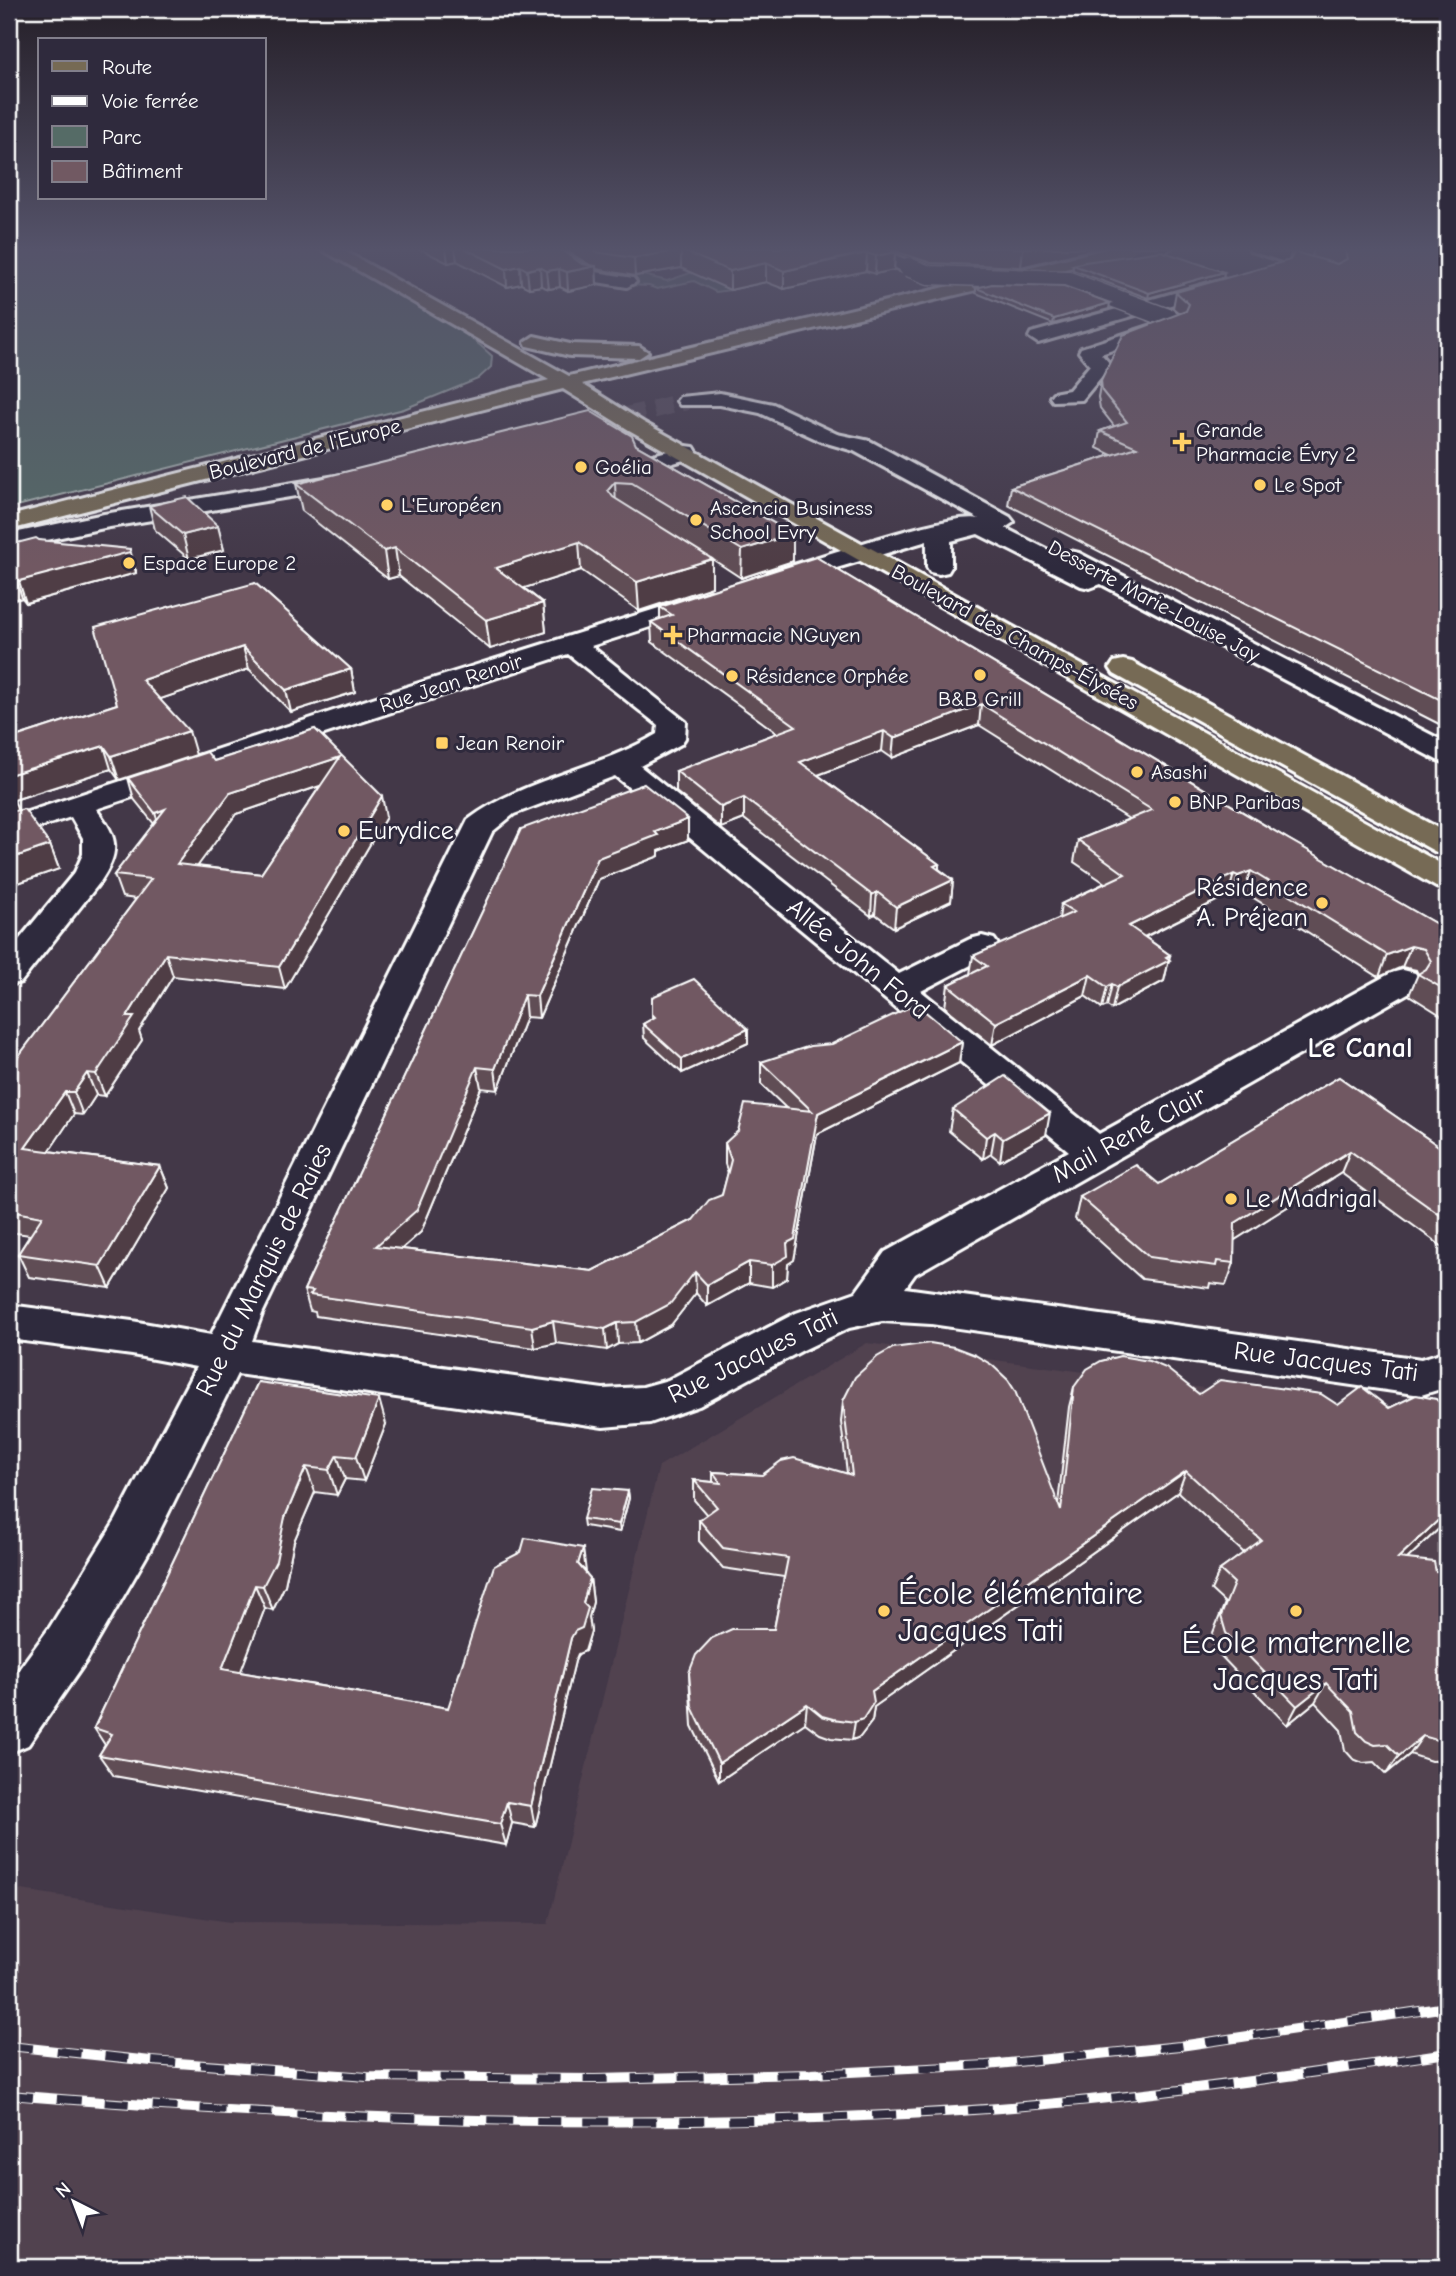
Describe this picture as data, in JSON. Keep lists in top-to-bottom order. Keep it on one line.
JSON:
{"streets":{"main road":["Boulevard de l'Europe","Boulevard des Champs-Élysées"],"street":["Desserte Marie-Louise Jay","Rue Jean Renoir","Allée John Ford","Mail René Clair","Rue du Marquis de Raies","Rue Jacques Tati"]},"crossings":[["Boulevard de l'Europe","Boulevard des Champs-Élysées"],["Boulevard des Champs-Élysées","Rue Jean Renoir"],["Allée John Ford","Mail René Clair"],["Allée John Ford","Rue du Marquis de Raies"],["Mail René Clair","Rue Jacques Tati"],["Rue du Marquis de Raies","Rue Jacques Tati"]],"districts":["Le Canal"],"places":{"health":["Grande Pharmacie Évry 2","Pharmacie NGuyen"],"other":["Goélia","Le Spot","L'Européen","Ascencia Business School Evry","Espace Europe 2","B&B Grill","Résidence Orphée","Asashi","BNP Paribas","Eurydice","Résidence A. Préjean","Le Madrigal","École élémentaire Jacques Tati","École maternelle Jacques Tati"],"transit":["Jean Renoir"]},"legend":["Route","Voie ferrée","Parc","Bâtiment"],"north":"top left"}
